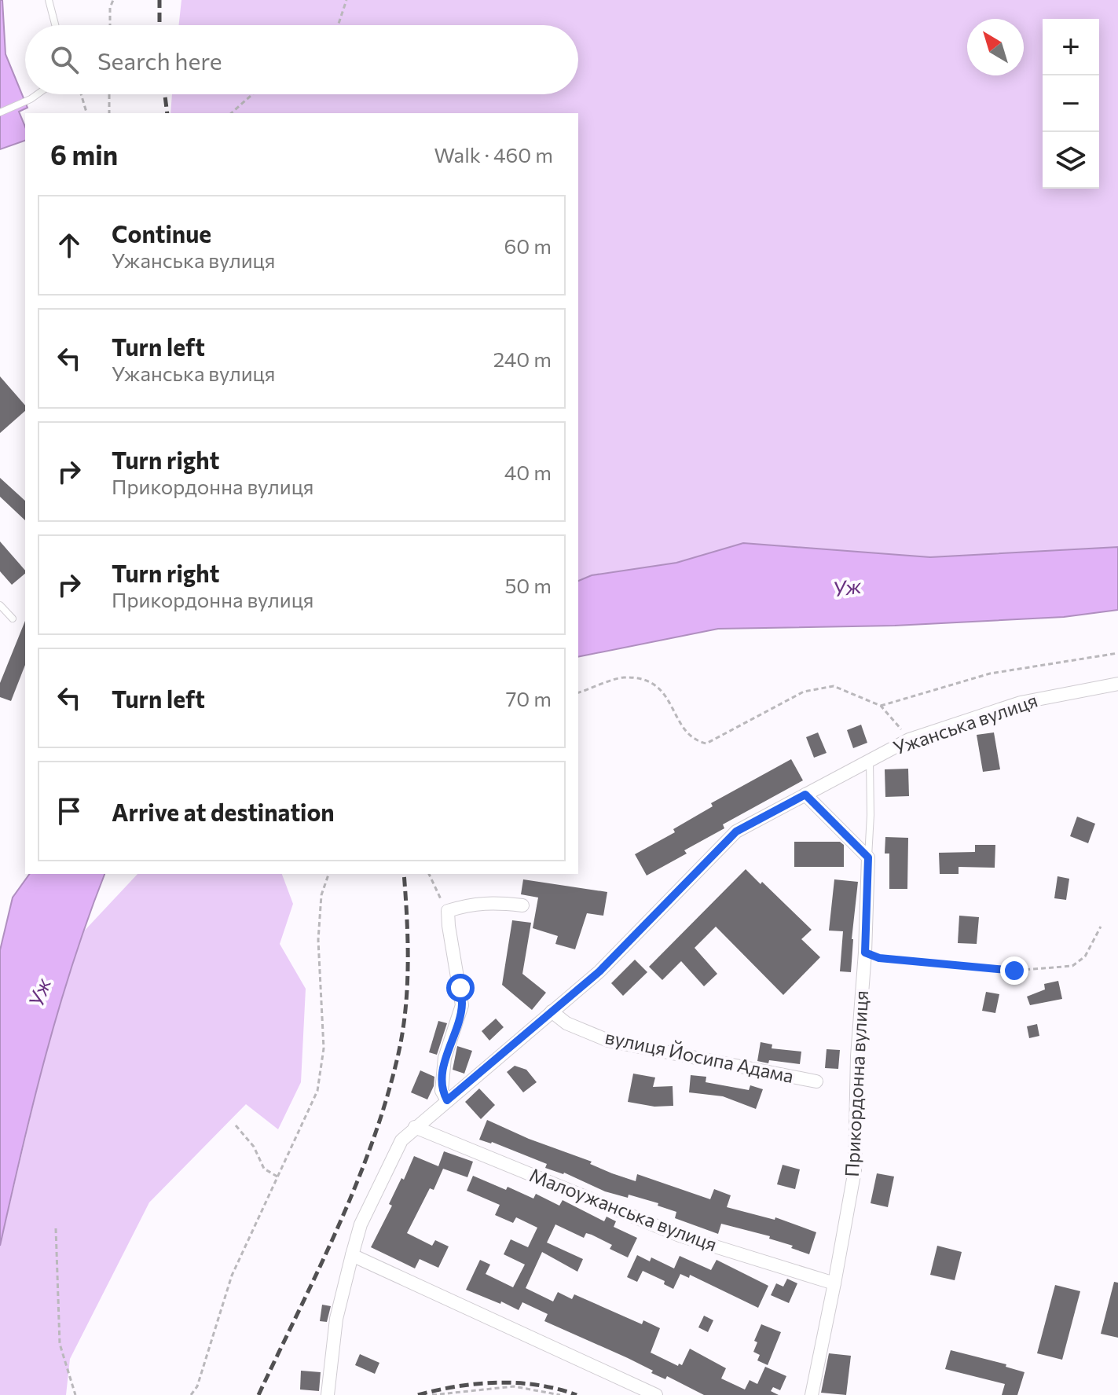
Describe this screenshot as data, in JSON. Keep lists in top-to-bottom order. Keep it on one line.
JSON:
{"streets":{"street":["Ужанська вулиця","вулиця Йосипа Адама","Прикордонна вулиця","Малоужанська вулиця"]},"crossings":[["Ужанська вулиця","вулиця Йосипа Адама"],["Ужанська вулиця","Малоужанська вулиця"],["Прикордонна вулиця","Малоужанська вулиця"]],"water":["Уж"],"north":"top left","page":{"map_buttons":["+","−"],"search":"Search here","heading":["6 min","Walk · 460 m"],"list":[["Continue","Ужанська вулиця","60 m"],["Turn left","Ужанська вулиця","240 m"],["Turn right","Прикордонна вулиця","40 m"],["Turn right","Прикордонна вулиця","50 m"],["Turn left","70 m"],"Arrive at destination"]}}
